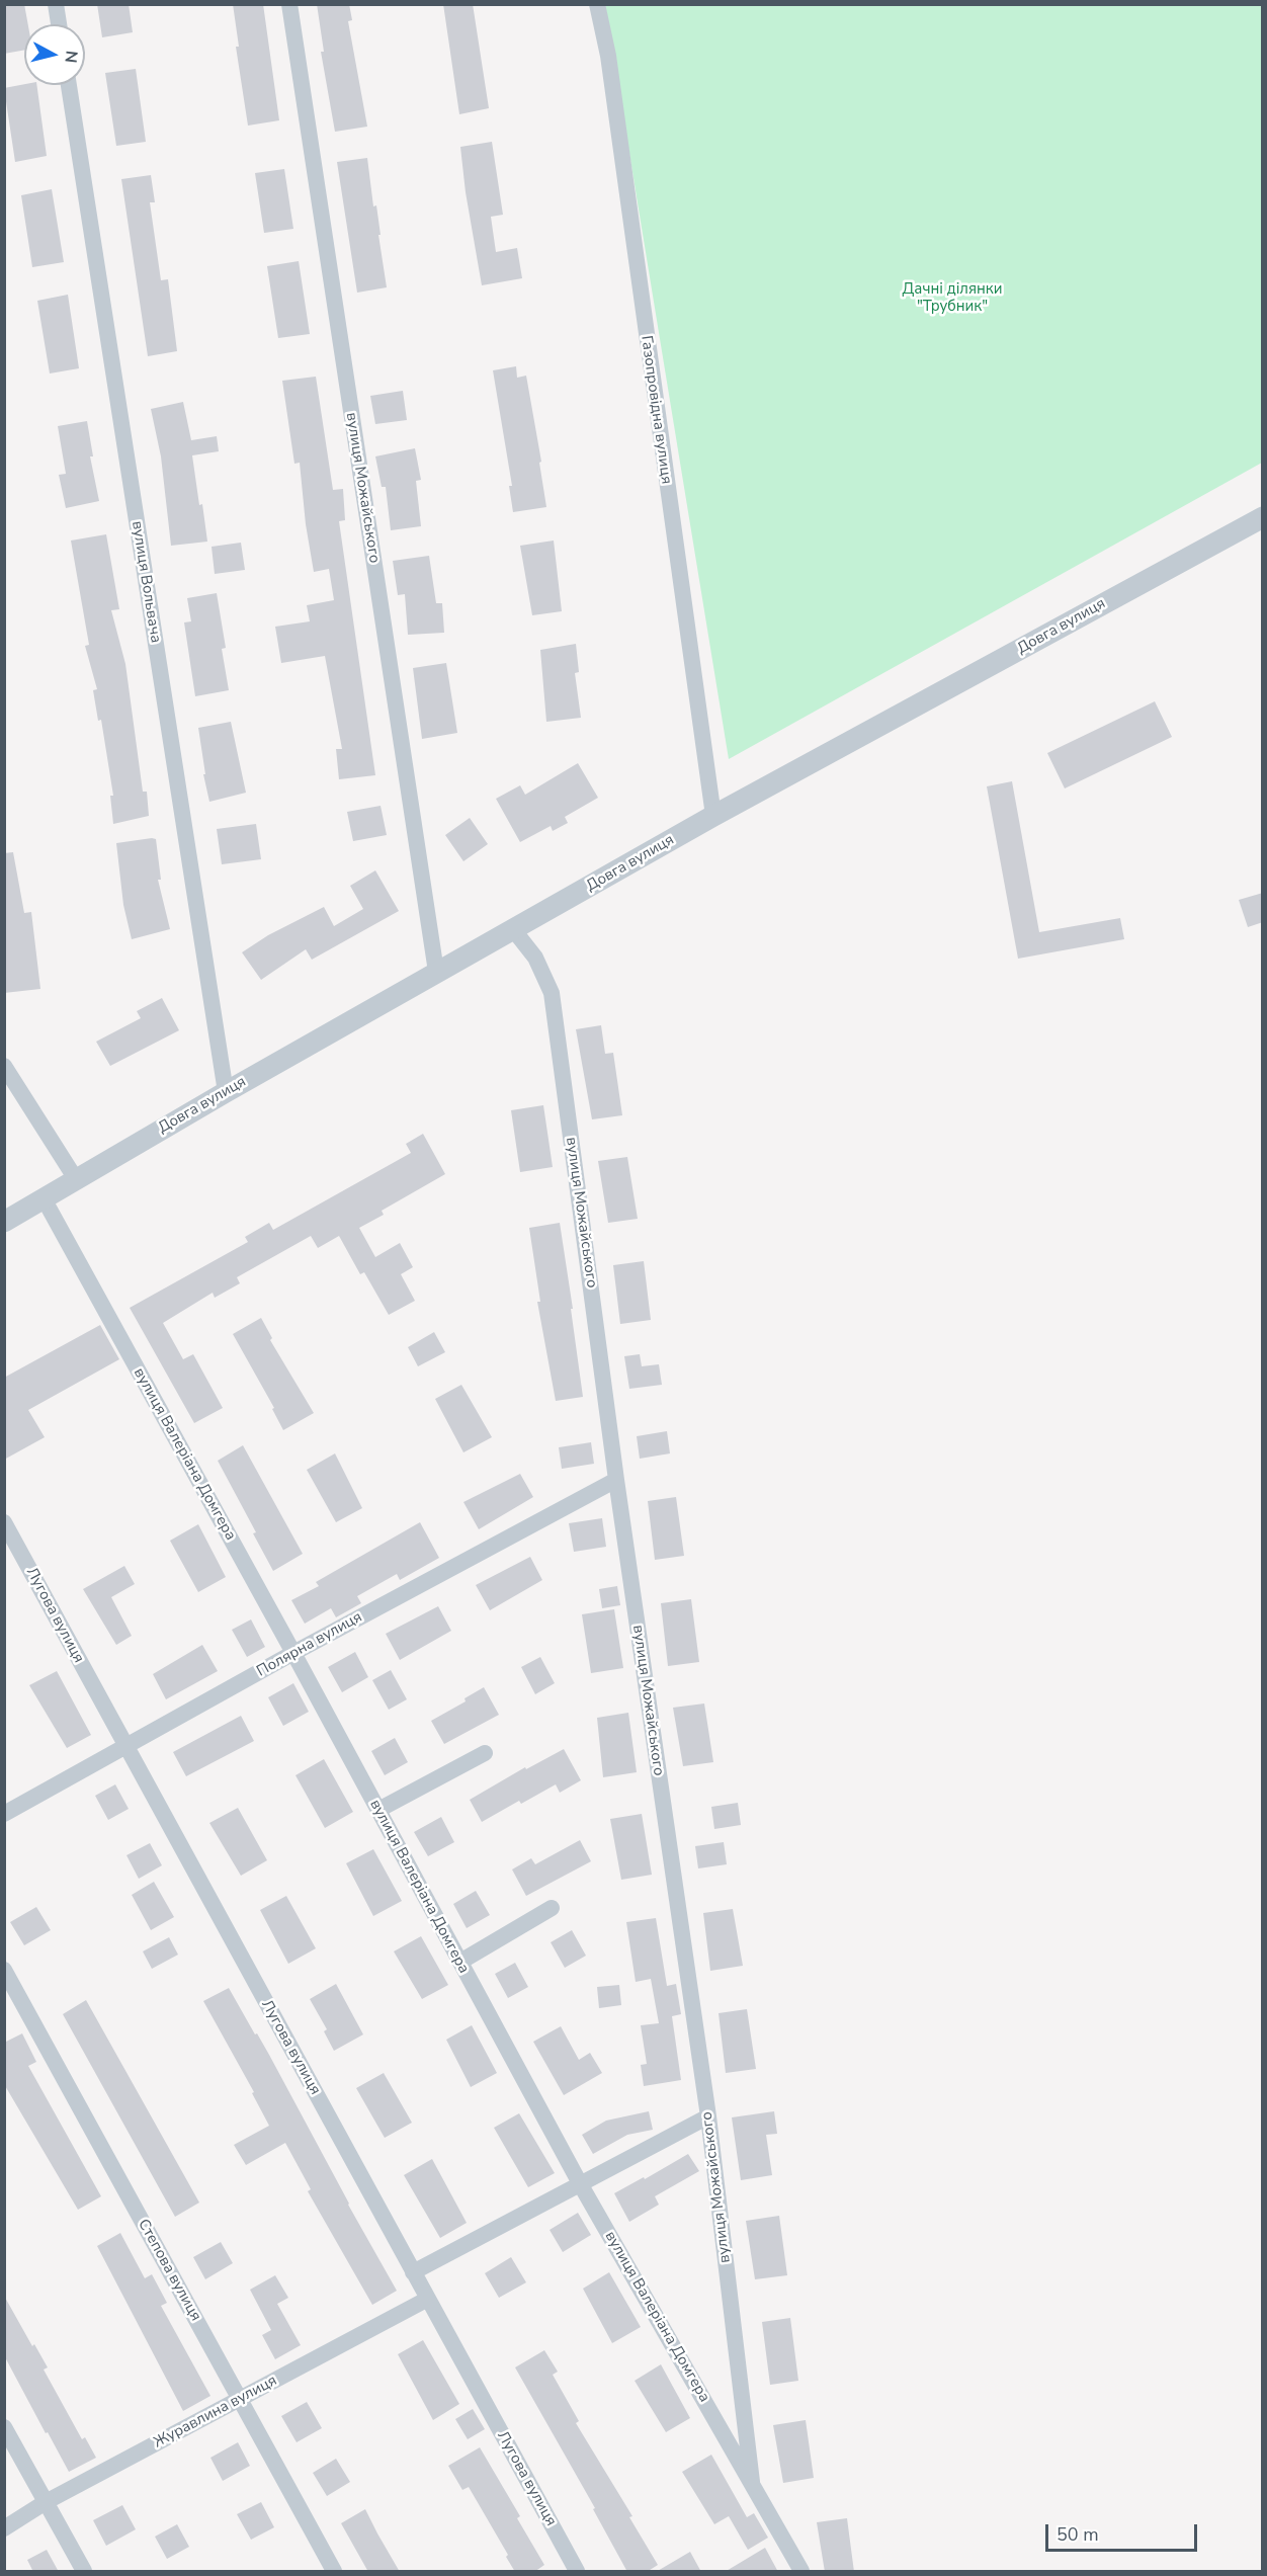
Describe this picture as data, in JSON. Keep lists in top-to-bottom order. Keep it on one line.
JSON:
{"streets":{"street":["Газопровідна вулиця","вулиця Можайського","вулиця Вольвача","Довга вулиця","вулиця Валеріана Домгера","Лугова вулиця","Полярна вулиця","Степова вулиця","Журавлина вулиця"]},"crossings":[["Газопровідна вулиця","Довга вулиця"],["вулиця Можайського","Довга вулиця"],["вулиця Можайського","вулиця Валеріана Домгера"],["вулиця Можайського","Полярна вулиця"],["вулиця Вольвача","Довга вулиця"],["Довга вулиця","вулиця Валеріана Домгера"],["вулиця Валеріана Домгера","Полярна вулиця"],["Лугова вулиця","Полярна вулиця"],["Лугова вулиця","Журавлина вулиця"],["Степова вулиця","Журавлина вулиця"]],"parks":["Дачні ділянки \"Трубник\""],"scale_bar":"50 m","north":"right"}
